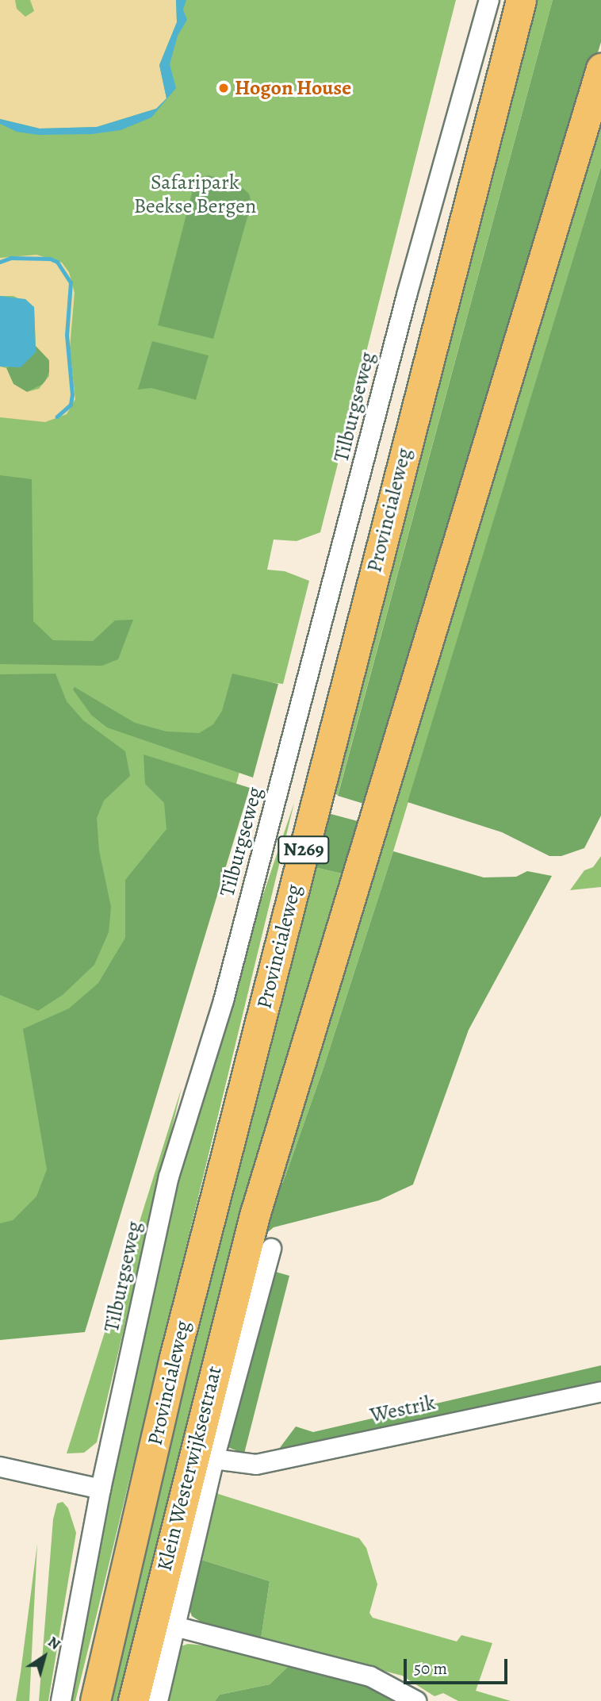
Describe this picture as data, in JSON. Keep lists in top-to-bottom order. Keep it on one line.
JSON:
{"streets":{"highway":["Provincialeweg","N269"],"street":["Tilburgseweg","Westrik","Klein Westerwijksestraat"]},"crossings":[["Westrik","Klein Westerwijksestraat"]],"parks":["Safaripark Beekse Bergen"],"places":["Hogon House"],"scale_bar":"50 m","north":"top right"}
